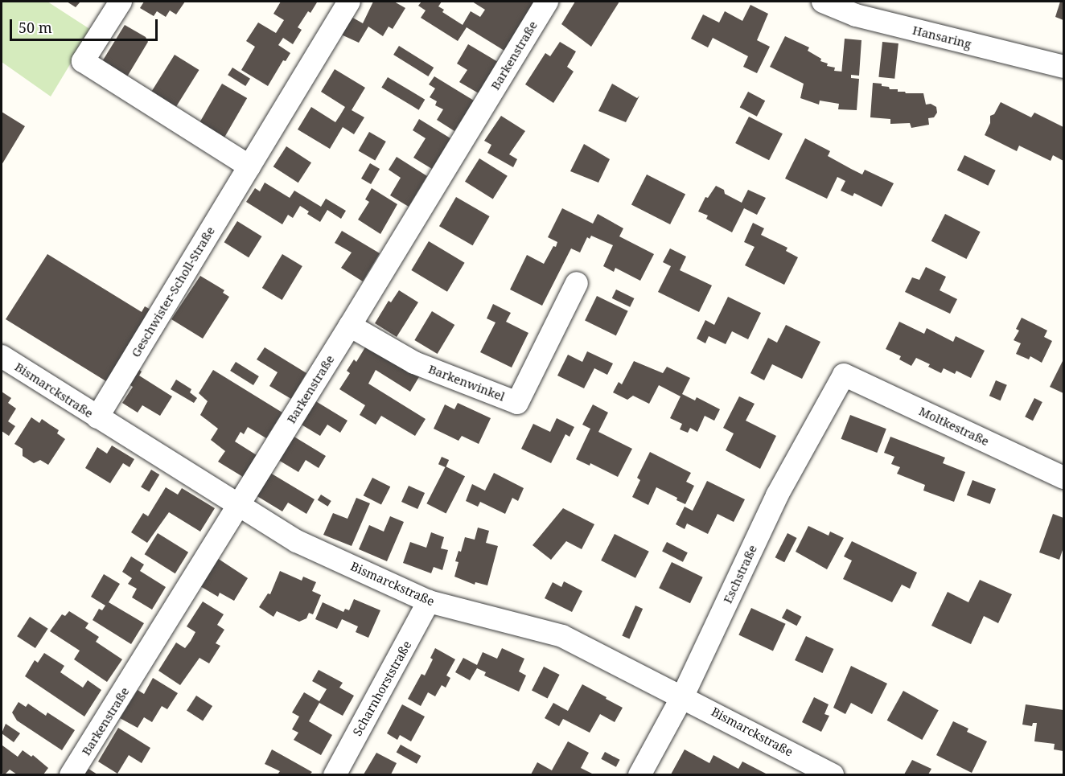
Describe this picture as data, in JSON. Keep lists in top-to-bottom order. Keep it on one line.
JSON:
{"streets":{"street":["Hansaring","Barkenstraße","Geschwister-Scholl-Straße","Barkenwinkel","Bismarckstraße","Moltkestraße","Eschstraße","Scharnhorststraße"]},"crossings":[["Barkenstraße","Barkenwinkel"],["Barkenstraße","Bismarckstraße"],["Geschwister-Scholl-Straße","Bismarckstraße"],["Bismarckstraße","Eschstraße"],["Bismarckstraße","Scharnhorststraße"],["Moltkestraße","Eschstraße"]],"scale_bar":"50 m"}
